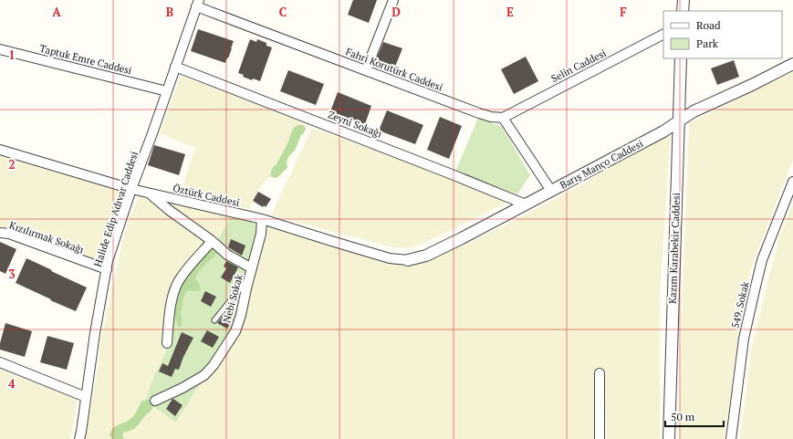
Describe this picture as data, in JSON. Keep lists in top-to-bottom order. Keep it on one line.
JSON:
{"streets":{"street":["Taptuk Emre Caddesi","Selin Caddesi","Fahri Korutürk Caddesi","Zeyni Sokağı","Barış Manço Caddesi","Öztürk Caddesi","Halide Edip Adıvar Caddesi","Kızılırmak Sokağı","Kazım Karabekir Caddesi","Nebi Sokak","549. Sokak"]},"crossings":[["Taptuk Emre Caddesi","Halide Edip Adıvar Caddesi"],["Selin Caddesi","Fahri Korutürk Caddesi"],["Fahri Korutürk Caddesi","Halide Edip Adıvar Caddesi"],["Zeyni Sokağı","Barış Manço Caddesi"],["Zeyni Sokağı","Halide Edip Adıvar Caddesi"],["Barış Manço Caddesi","Öztürk Caddesi"],["Barış Manço Caddesi","Kazım Karabekir Caddesi"],["Öztürk Caddesi","Halide Edip Adıvar Caddesi"],["Öztürk Caddesi","Nebi Sokak"],["Halide Edip Adıvar Caddesi","Kızılırmak Sokağı"]],"legend":["Road","Park"],"scale_bar":"50 m","grid":{"columns":["A","B","C","D","E","F"],"rows":["1","2","3","4"]}}
